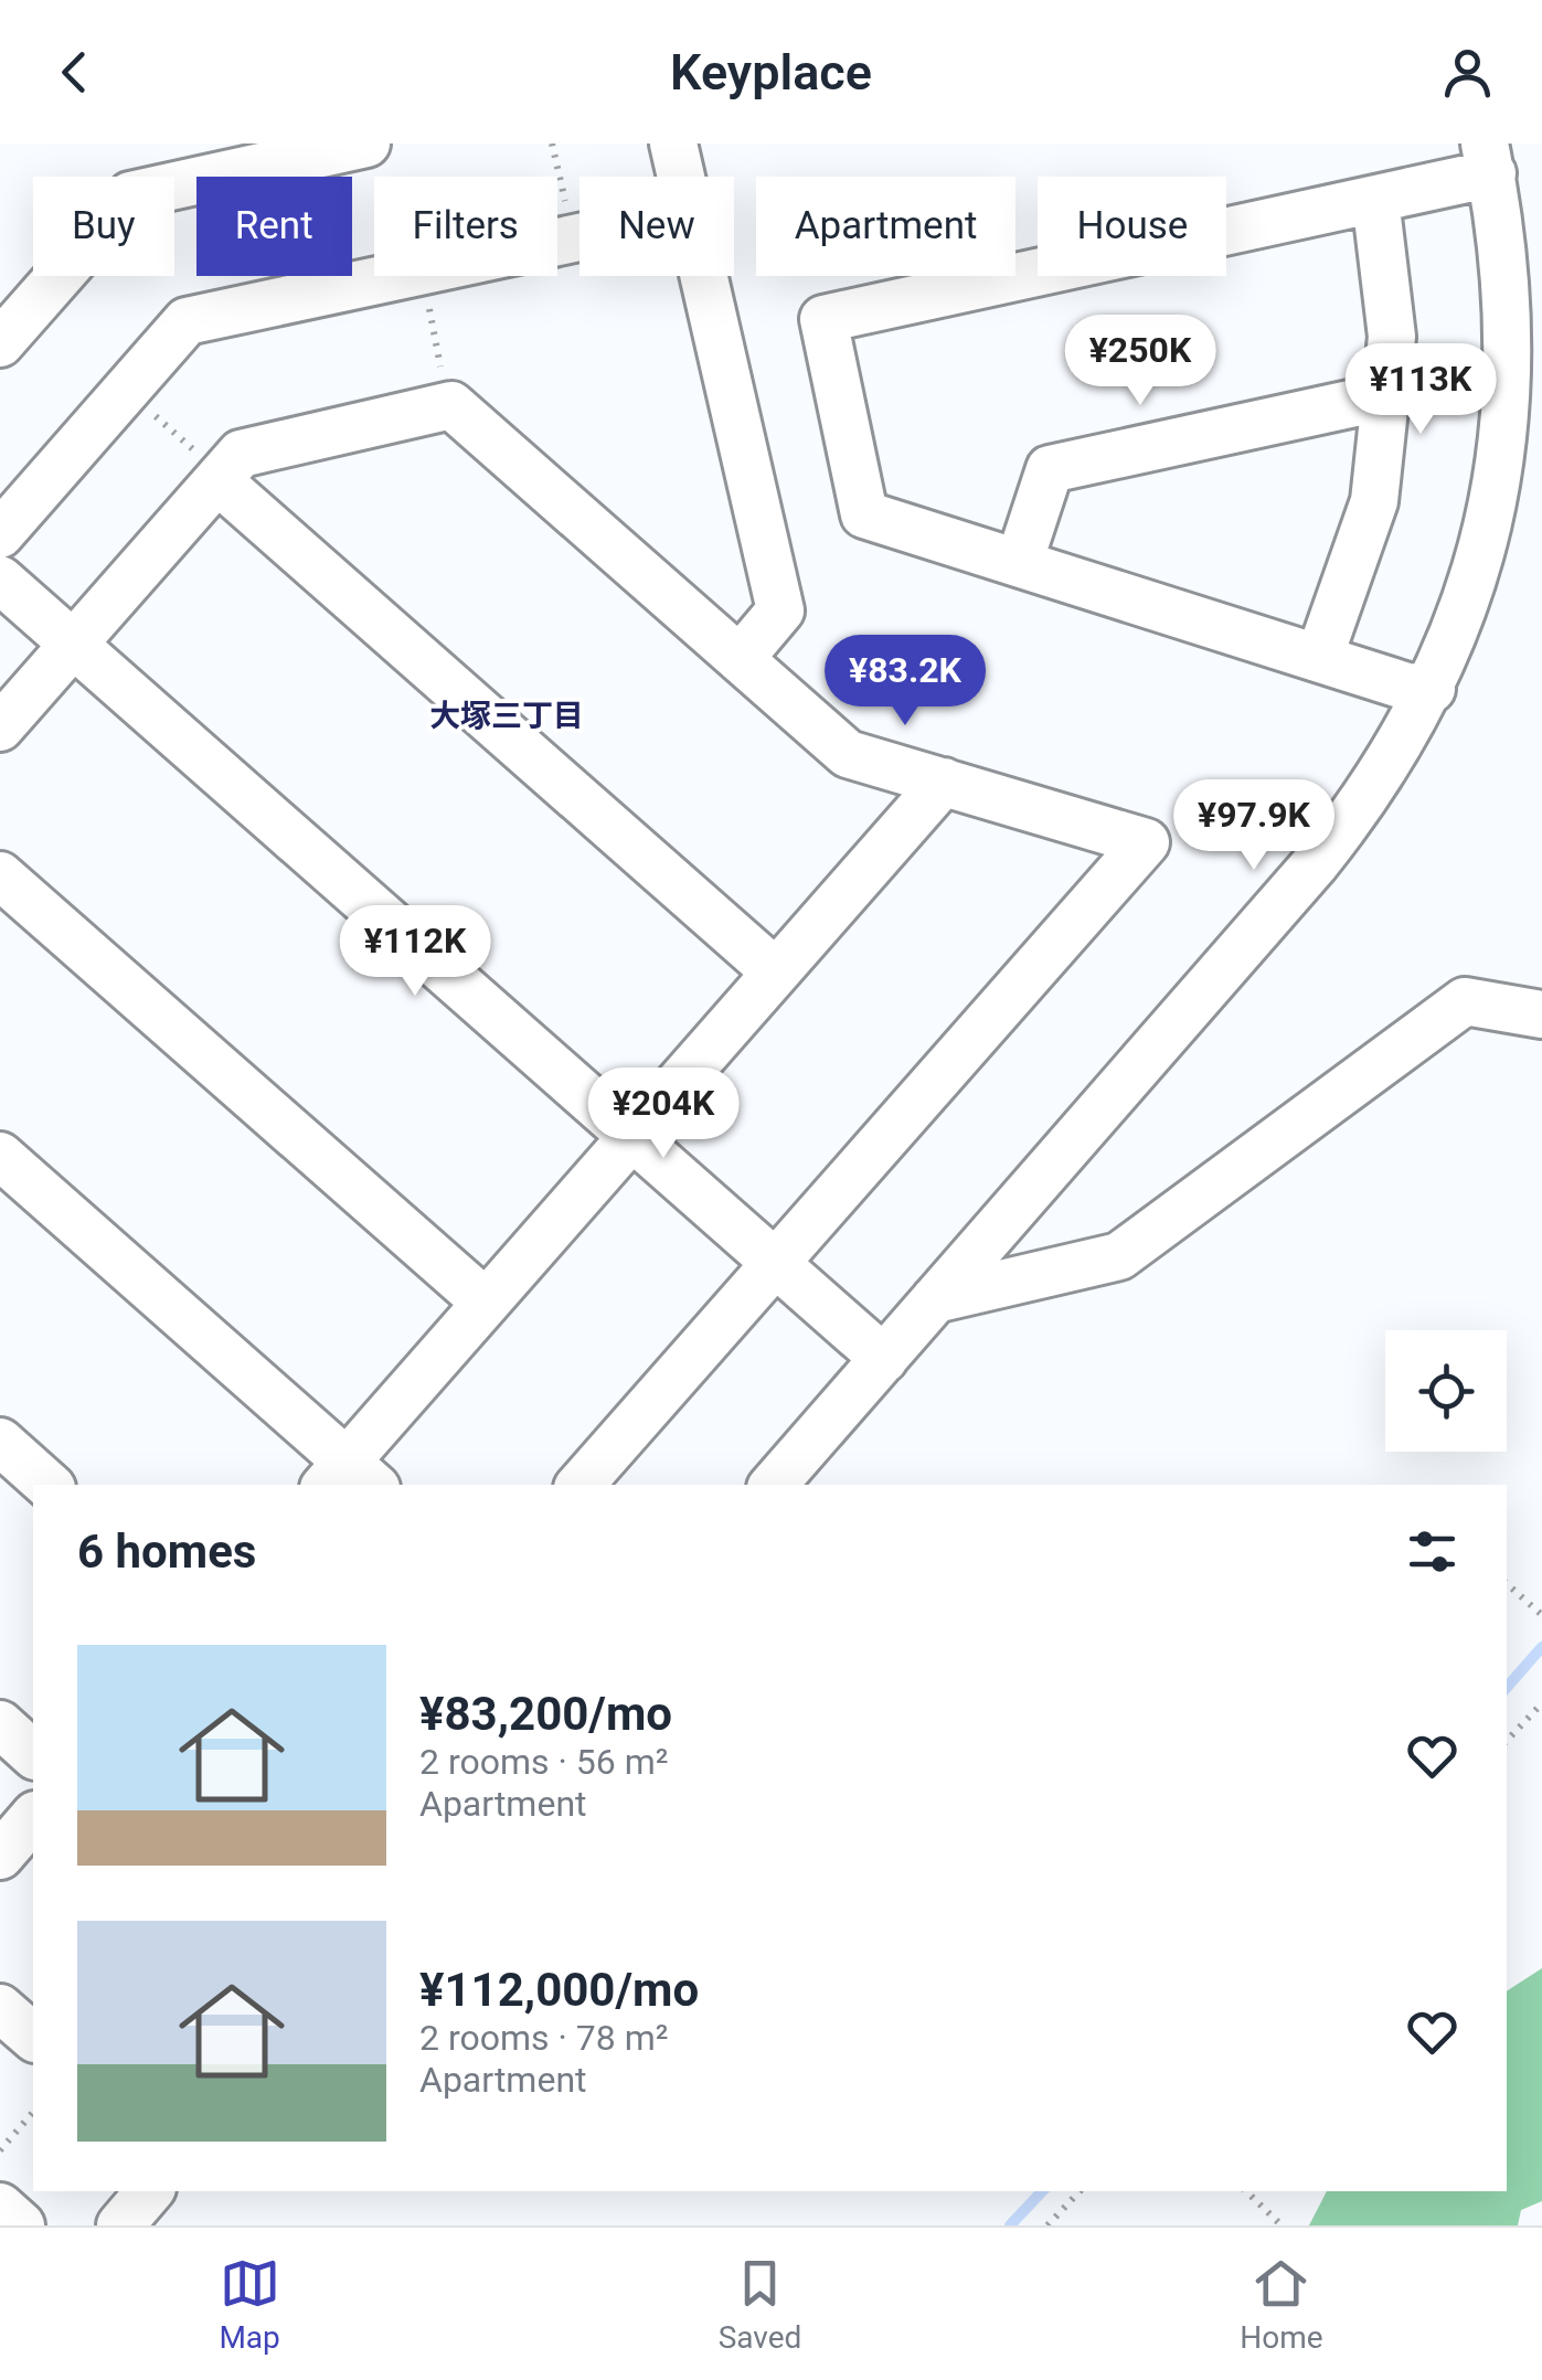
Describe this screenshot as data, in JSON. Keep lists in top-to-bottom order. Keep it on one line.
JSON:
{"districts":["大塚三丁目"],"page":{"header":"Keyplace","chip":["Buy","Rent","Filters","New","Apartment","House"],"price":["¥250K","¥113K","¥83.2K","¥97.9K","¥112K","¥204K"],"heading":"6 homes","list":[{"name":"¥83,200/mo","note":"2 rooms · 56 m² · Apartment"},{"name":"¥112,000/mo","note":"2 rooms · 78 m² · Apartment"}],"tabs":["Map","Saved","Home"]}}
